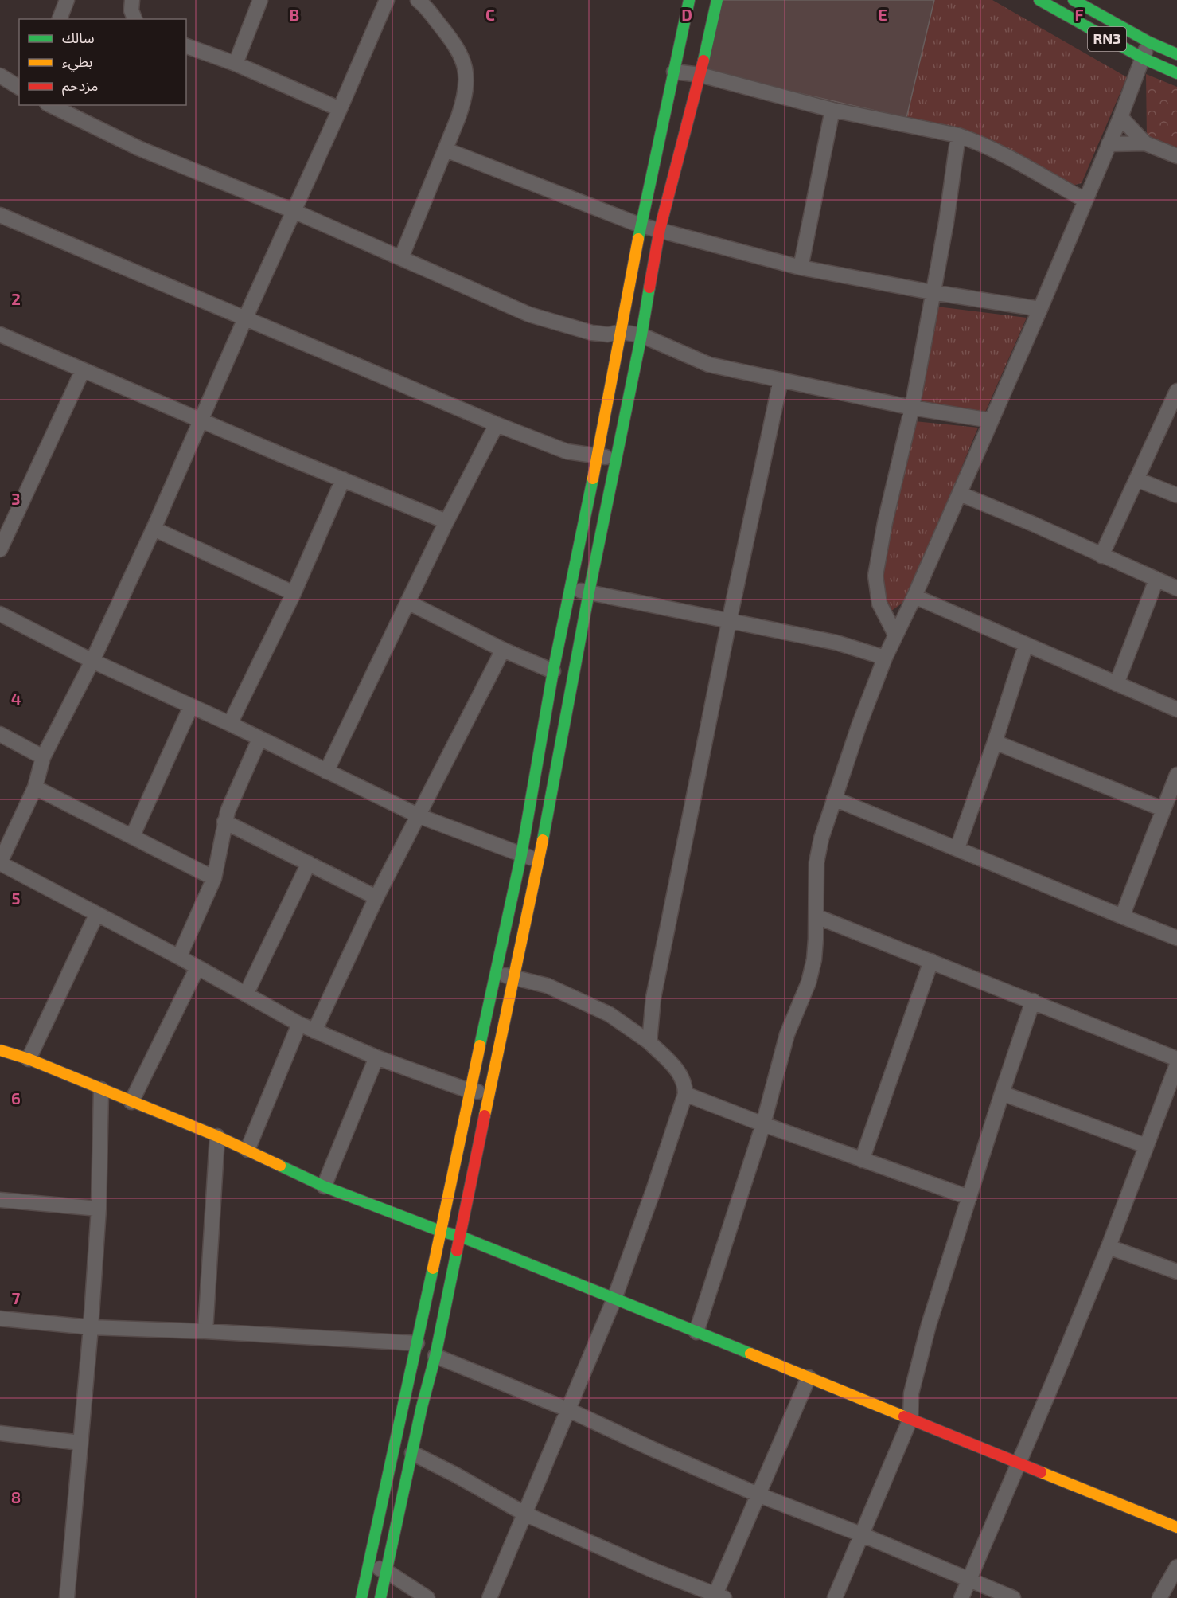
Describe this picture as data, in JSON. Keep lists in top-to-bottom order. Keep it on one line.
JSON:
{"streets":{"street":["RN3"]},"legend":["سالك","بطيء","مزدحم"],"grid":{"columns":["B","C","D","E","F"],"rows":["2","3","4","5","6","7","8"]}}
